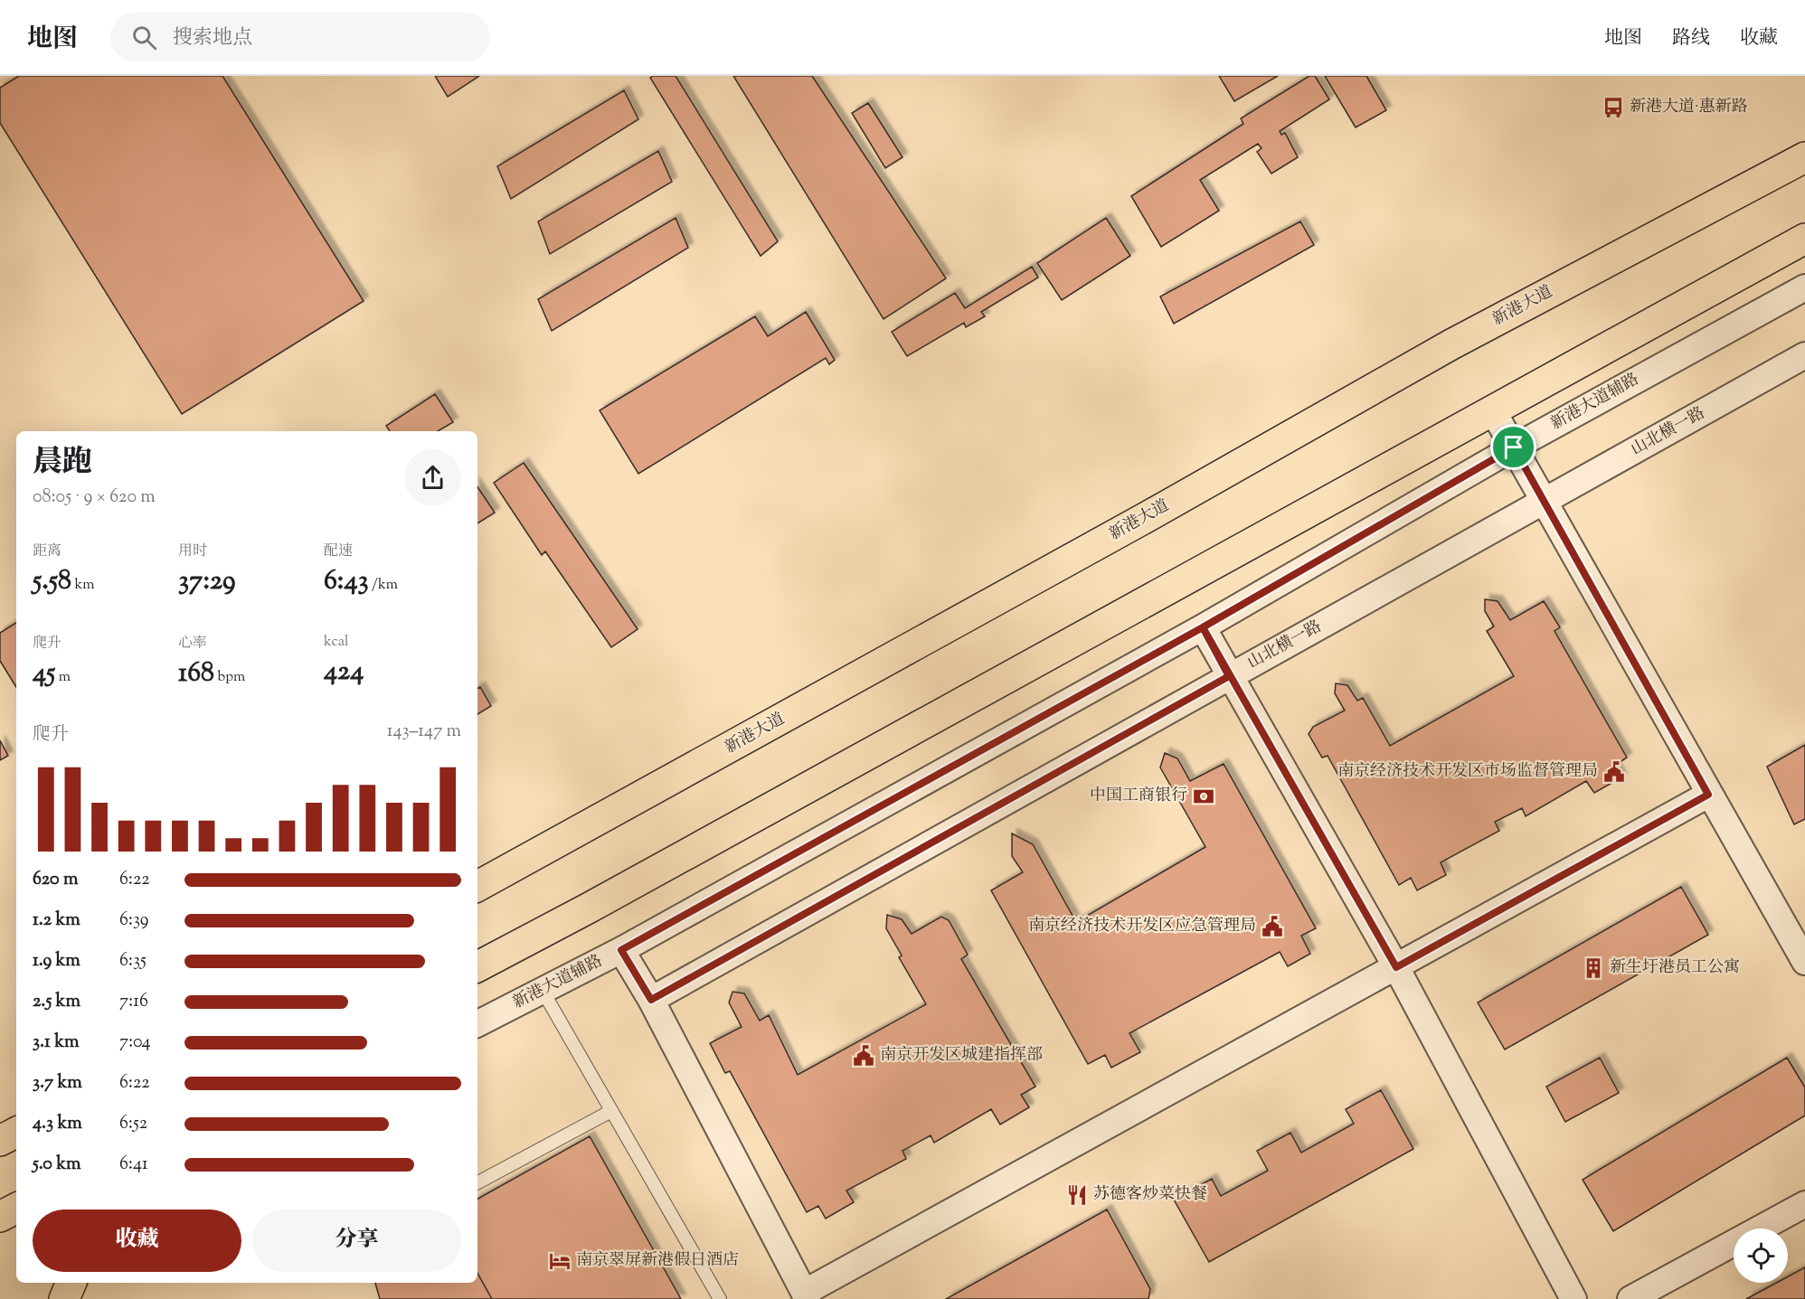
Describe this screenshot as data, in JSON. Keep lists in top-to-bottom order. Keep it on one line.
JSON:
{"streets":{"main road":["新港大道"],"street":["新港大道辅路","山北横一路"]},"places":{"bus stop":["新港大道·惠新路"],"public building":["南京经济技术开发区市场监督管理局","南京经济技术开发区应急管理局","南京开发区城建指挥部"],"bank":["中国工商银行"],"building":["新生圩港员工公寓"],"restaurant":["苏德客炒菜快餐"],"hotel":["南京翠屏新港假日酒店"]},"page":{"header":"地图","search":"搜索地点","nav":["地图","路线","收藏"],"heading":["晨跑","08:05 · 9 × 620 m"],"stats":[["距离","5.58 km"],["用时","37:29"],["配速","6:43 /km"],["爬升","45 m"],["心率","168 bpm"],["kcal","424"]],"chart":["爬升","143–147 m"],"list":[{"name":"620 m","note":"6:22"},{"name":"1.2 km","note":"6:39"},{"name":"1.9 km","note":"6:35"},{"name":"2.5 km","note":"7:16"},{"name":"3.1 km","note":"7:04"},{"name":"3.7 km","note":"6:22"},{"name":"4.3 km","note":"6:52"},{"name":"5.0 km","note":"6:41"}],"buttons":["收藏","分享"]}}
